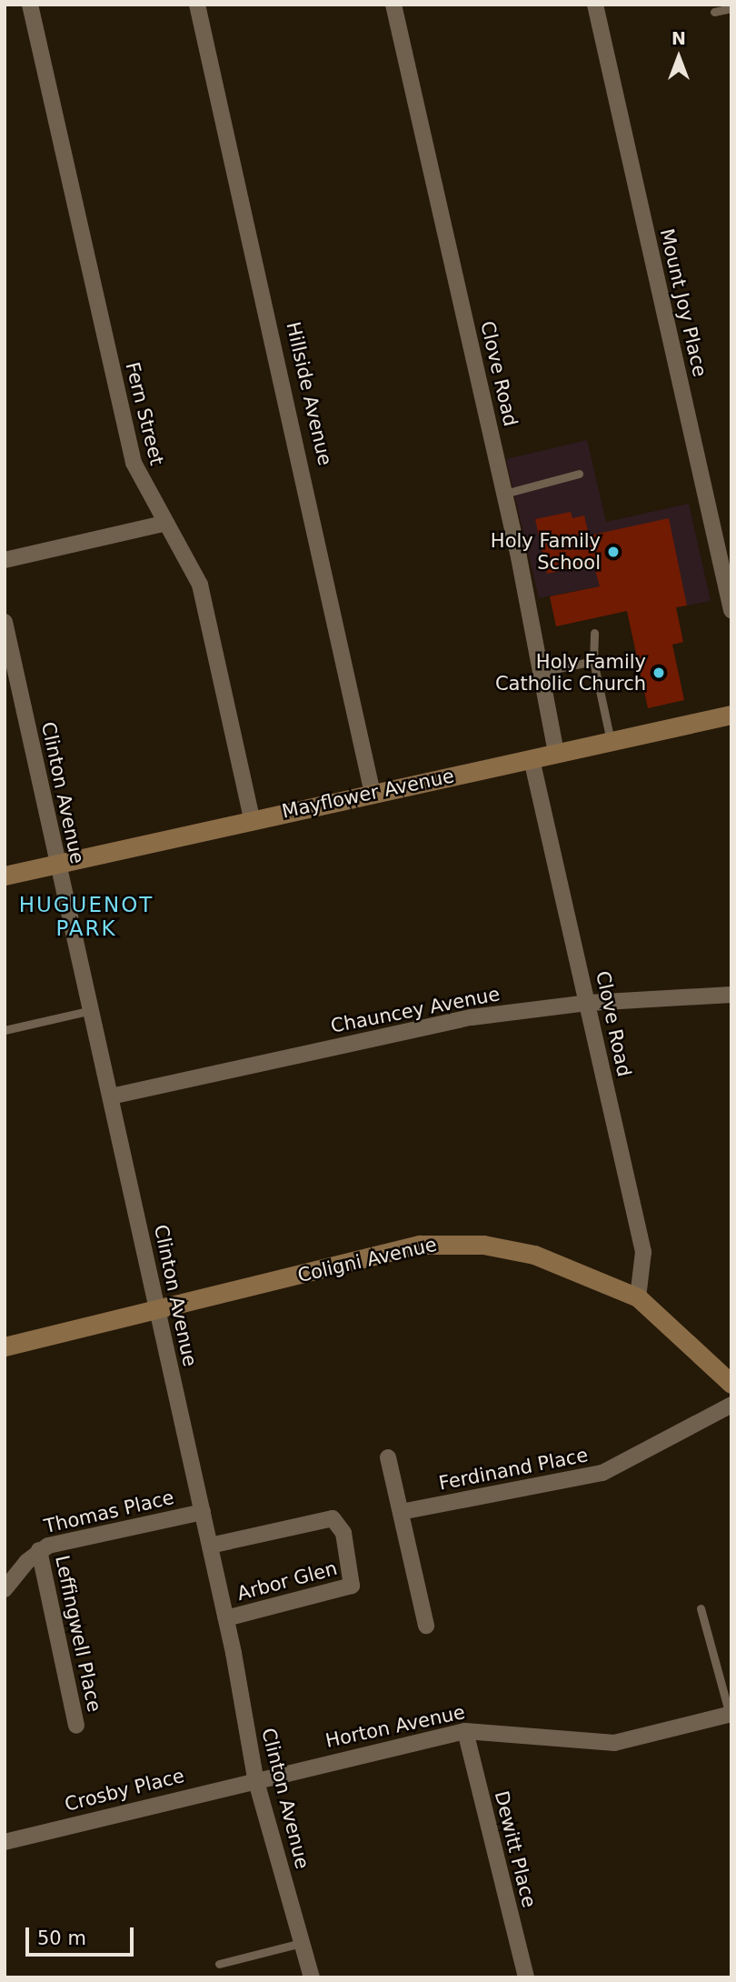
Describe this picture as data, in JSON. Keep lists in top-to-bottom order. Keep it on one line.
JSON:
{"streets":{"street":["Mount Joy Place","Clove Road","Hillside Avenue","Fern Street","Clinton Avenue","Mayflower Avenue","Chauncey Avenue","Coligni Avenue","Ferdinand Place","Thomas Place","Arbor Glen","Leffingwell Place","Horton Avenue","Crosby Place","Dewitt Place"]},"crossings":[["Clove Road","Mayflower Avenue"],["Clove Road","Chauncey Avenue"],["Clove Road","Coligni Avenue"],["Hillside Avenue","Mayflower Avenue"],["Fern Street","Mayflower Avenue"],["Clinton Avenue","Mayflower Avenue"],["Clinton Avenue","Chauncey Avenue"],["Clinton Avenue","Coligni Avenue"],["Clinton Avenue","Thomas Place"],["Clinton Avenue","Arbor Glen"],["Clinton Avenue","Horton Avenue"],["Clinton Avenue","Crosby Place"],["Thomas Place","Leffingwell Place"],["Horton Avenue","Crosby Place"],["Horton Avenue","Dewitt Place"]],"districts":["HUGUENOT PARK"],"places":["Holy Family School","Holy Family Catholic Church"],"scale_bar":"50 m","north":"top"}
